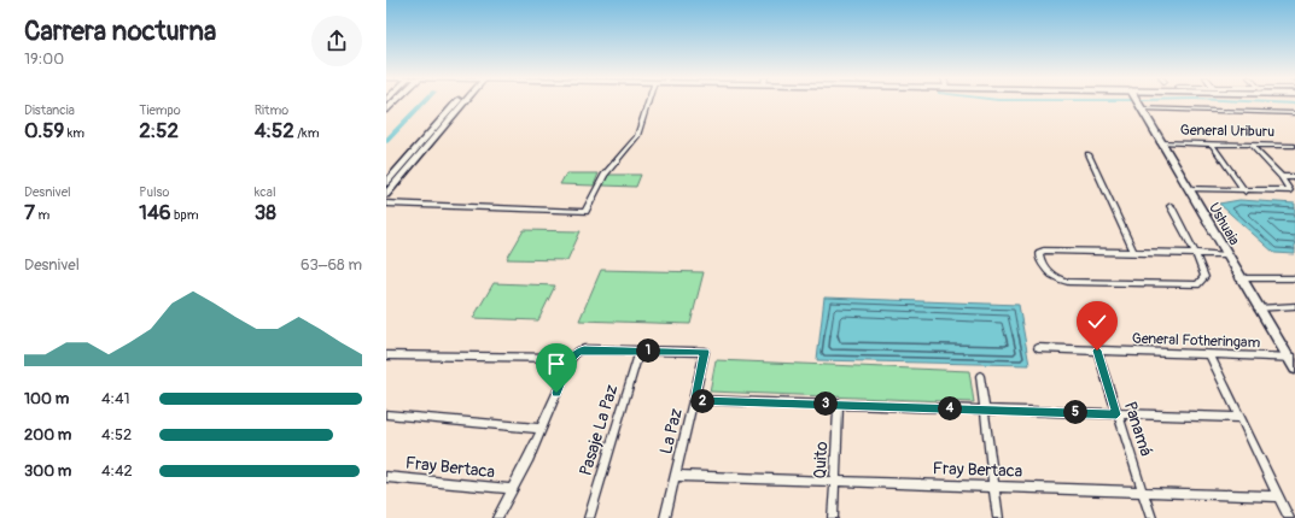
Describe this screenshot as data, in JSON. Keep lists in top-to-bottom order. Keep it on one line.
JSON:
{"streets":{"street":["General Uriburu","Ushuaia","General Fotheringam","Panamá","Pasaje La Paz","La Paz","Quito","Fray Bertaca"]},"crossings":[["General Uriburu","Ushuaia"],["Ushuaia","General Fotheringam"],["General Fotheringam","Panamá"],["Panamá","Fray Bertaca"],["Pasaje La Paz","La Paz"],["La Paz","Fray Bertaca"],["Quito","Fray Bertaca"]],"page":{"heading":["Carrera nocturna","19:00"],"stats":[["Distancia","0.59 km"],["Tiempo","2:52"],["Ritmo","4:52 /km"],["Desnivel","7 m"],["Pulso","146 bpm"],["kcal","38"]],"chart":["Desnivel","63–68 m"],"pins":["1","2","3","4","5"],"list":[{"name":"100 m","note":"4:41"},{"name":"200 m","note":"4:52"},{"name":"300 m","note":"4:42"}]}}
